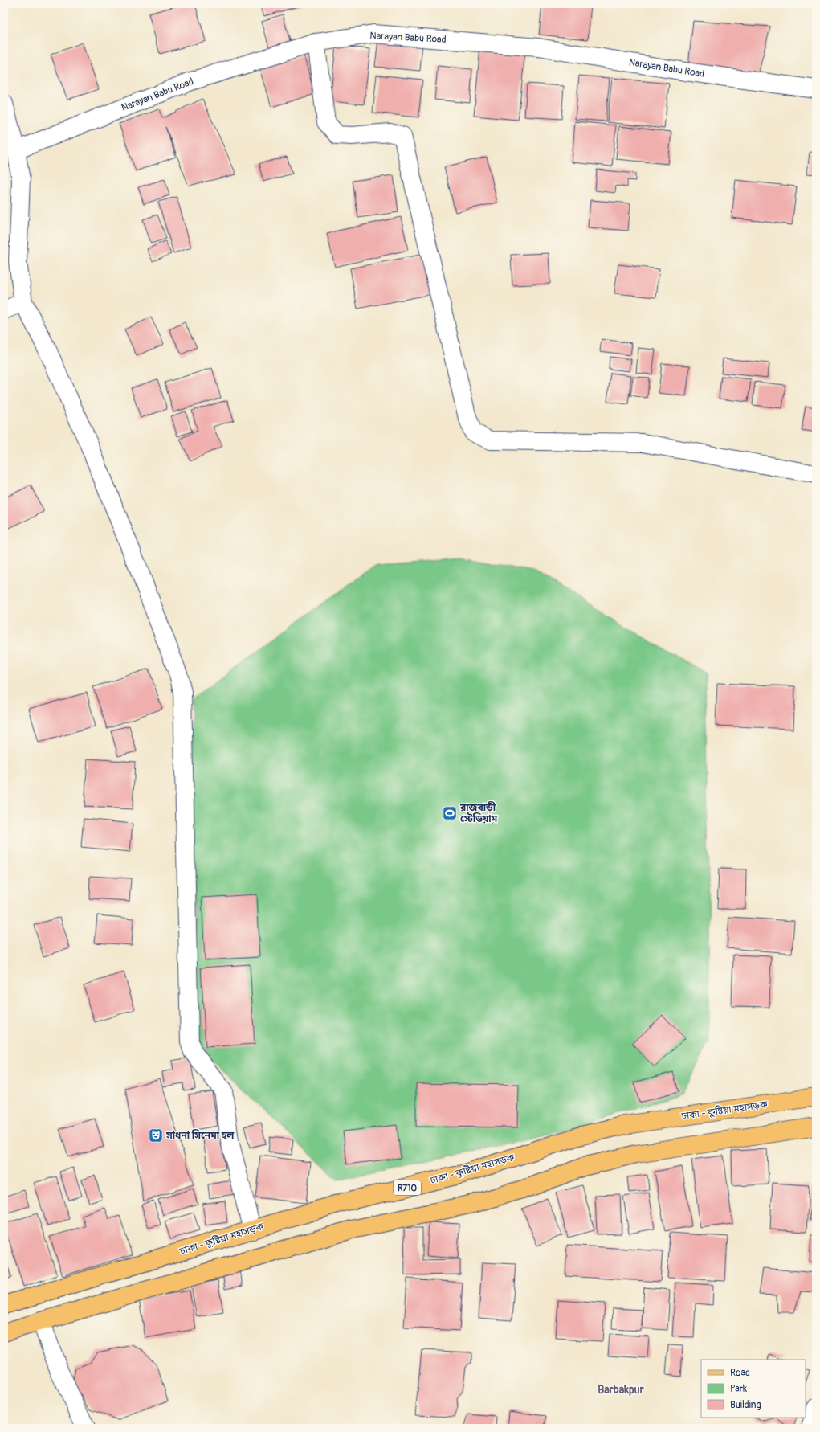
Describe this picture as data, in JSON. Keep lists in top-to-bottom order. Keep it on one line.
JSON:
{"streets":{"main road":["ঢাকা - কুষ্টিয়া মহাসড়ক","R710"],"street":["Narayan Babu Road"]},"districts":["Barbakpur"],"places":{"sports":["রাজবাড়ী স্টেডিয়াম"],"theatre":["সাধনা সিনেমা হল"]},"legend":["Road","Park","Building"]}
